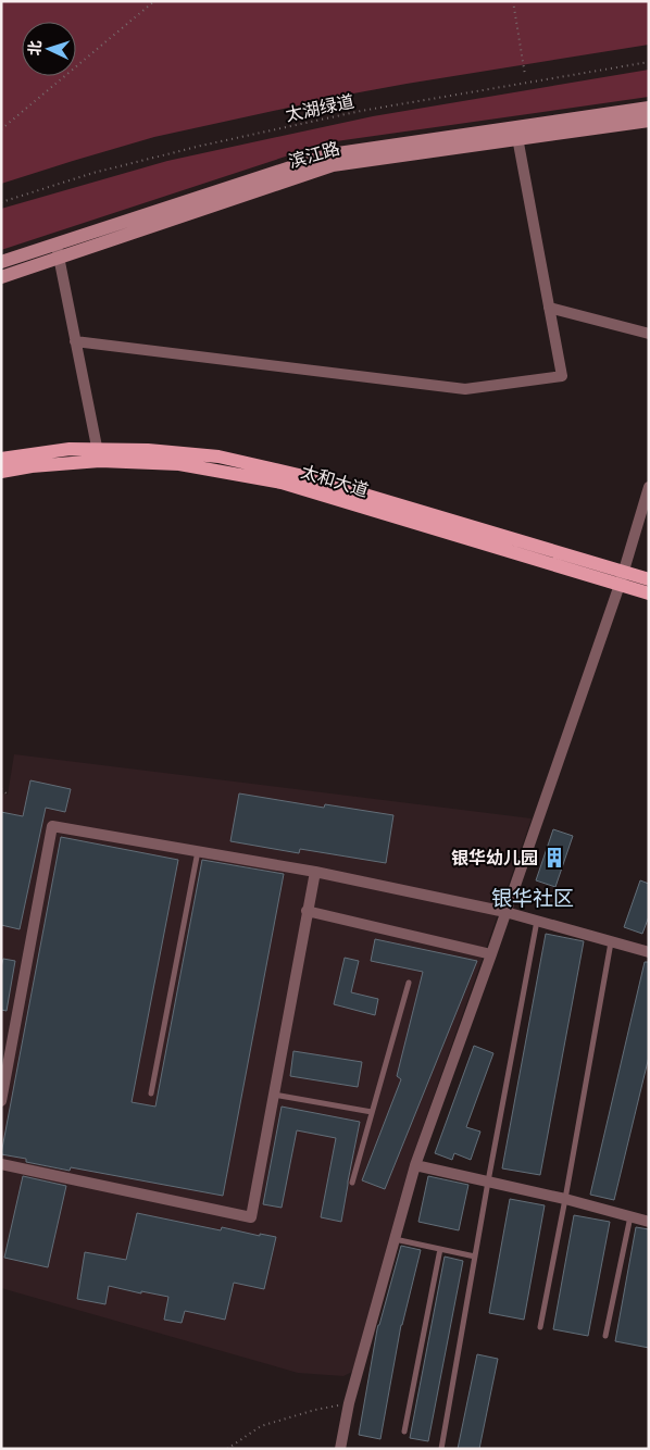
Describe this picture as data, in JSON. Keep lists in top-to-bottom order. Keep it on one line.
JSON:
{"streets":{"main road":["太和大道"],"path":["太湖绿道"]},"districts":["银华社区"],"places":{"building":["银华幼儿园"]},"north":"left"}
